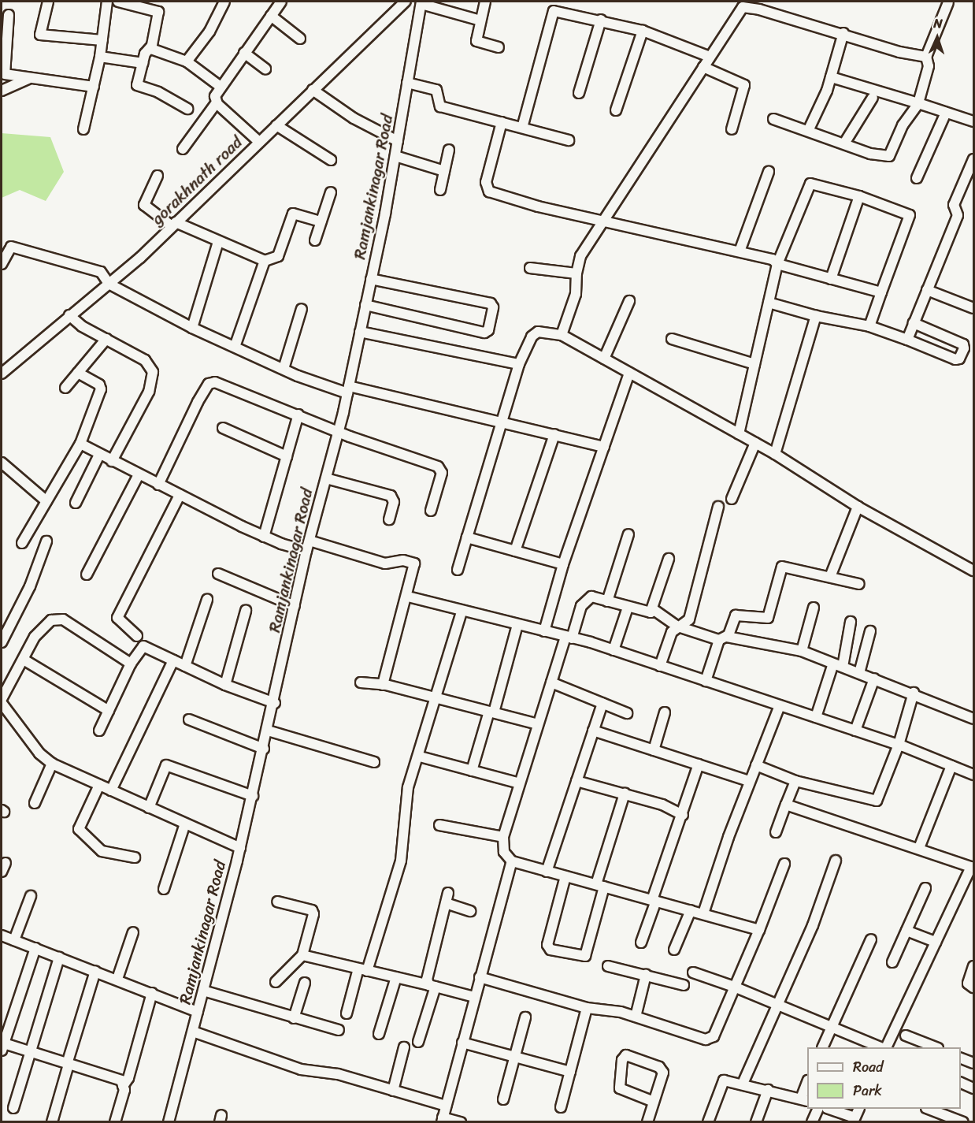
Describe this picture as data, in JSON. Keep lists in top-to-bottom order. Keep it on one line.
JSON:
{"streets":{"street":["gorakhnath road","Ramjankinagar Road"]},"legend":["Road","Park"],"north":"top"}
